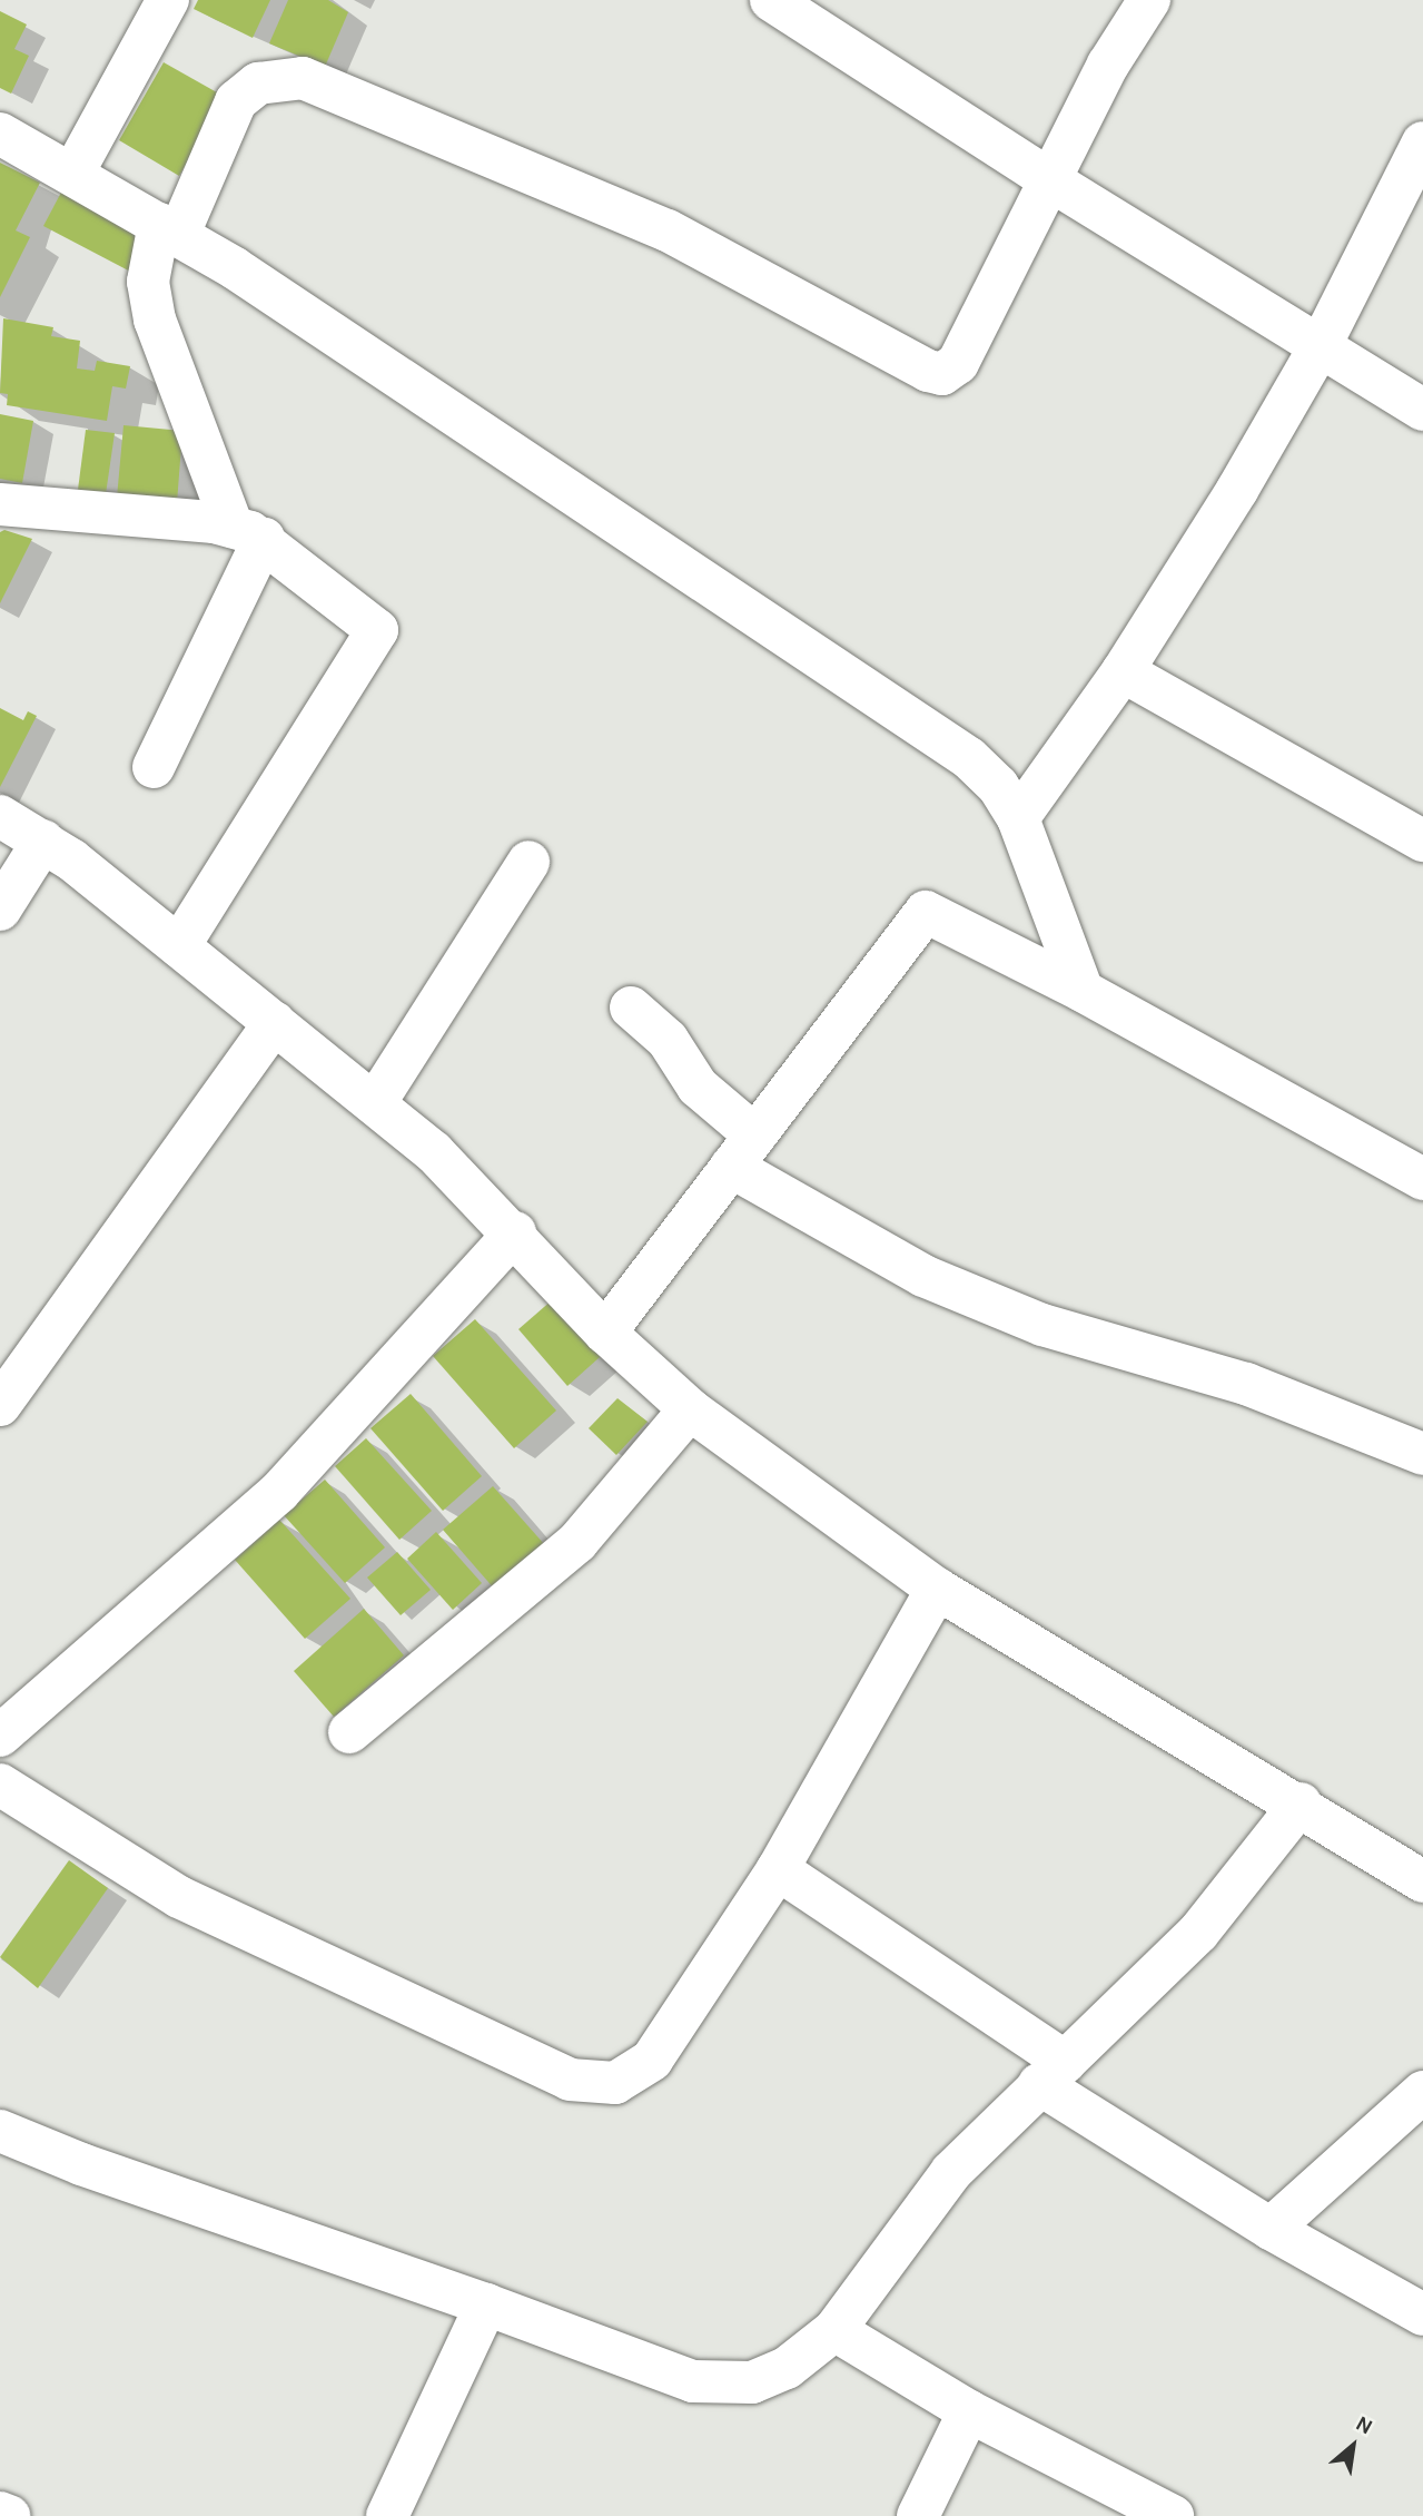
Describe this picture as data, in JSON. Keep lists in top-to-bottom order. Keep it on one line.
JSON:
{"north":"top right"}
